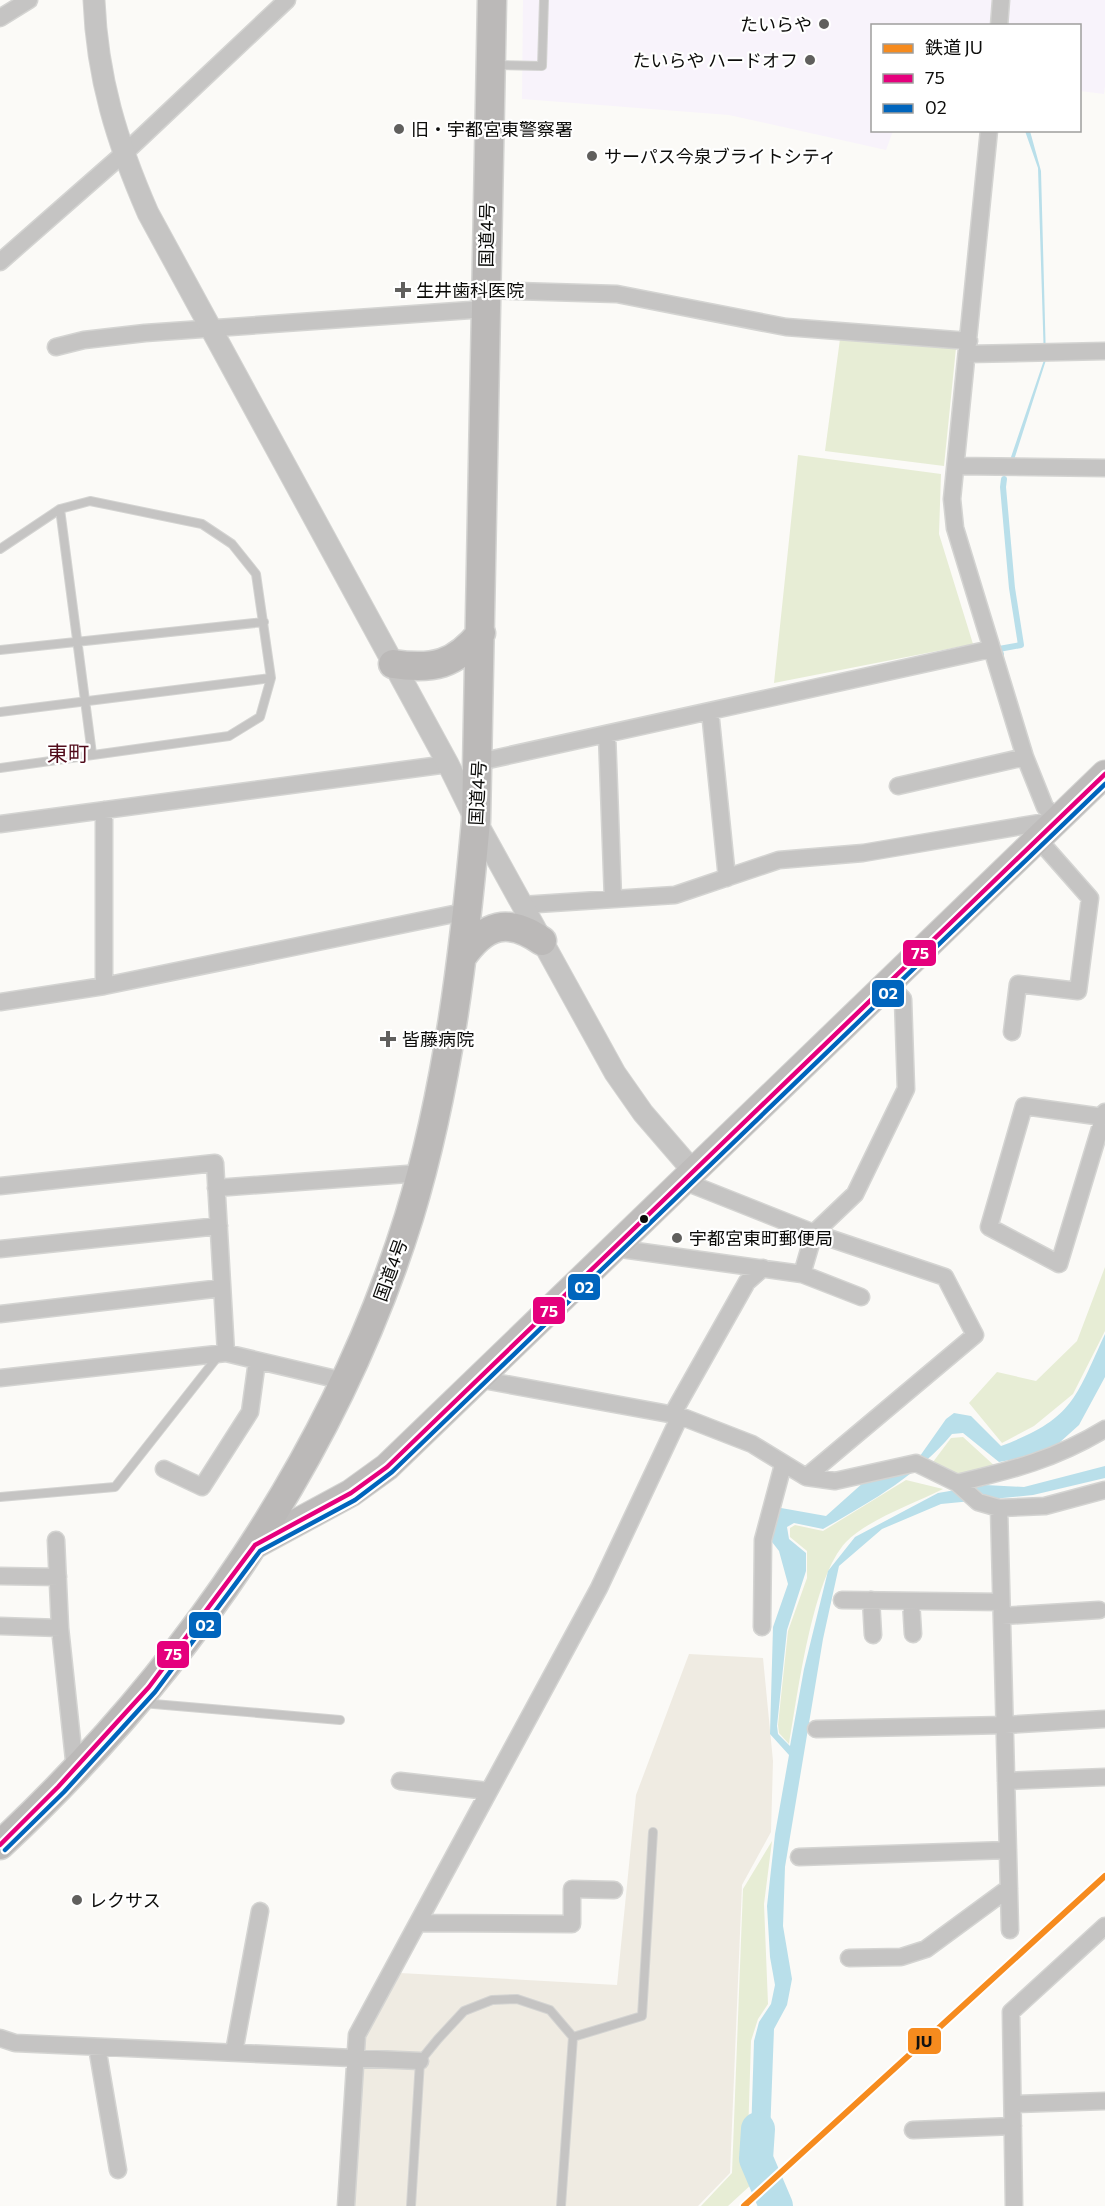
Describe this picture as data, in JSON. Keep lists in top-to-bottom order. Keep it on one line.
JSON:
{"streets":{"highway":["国道4号"]},"districts":["東町"],"places":{"other":["たいらや","たいらや ハードオフ","旧・宇都宮東警察署","サーパス今泉ブライトシティ","宇都宮東町郵便局","レクサス"],"health":["生井歯科医院","皆藤病院"]},"lines":["transit line 75","transit line 02","rail line JU"],"legend":["鉄道 JU","75","02"]}
